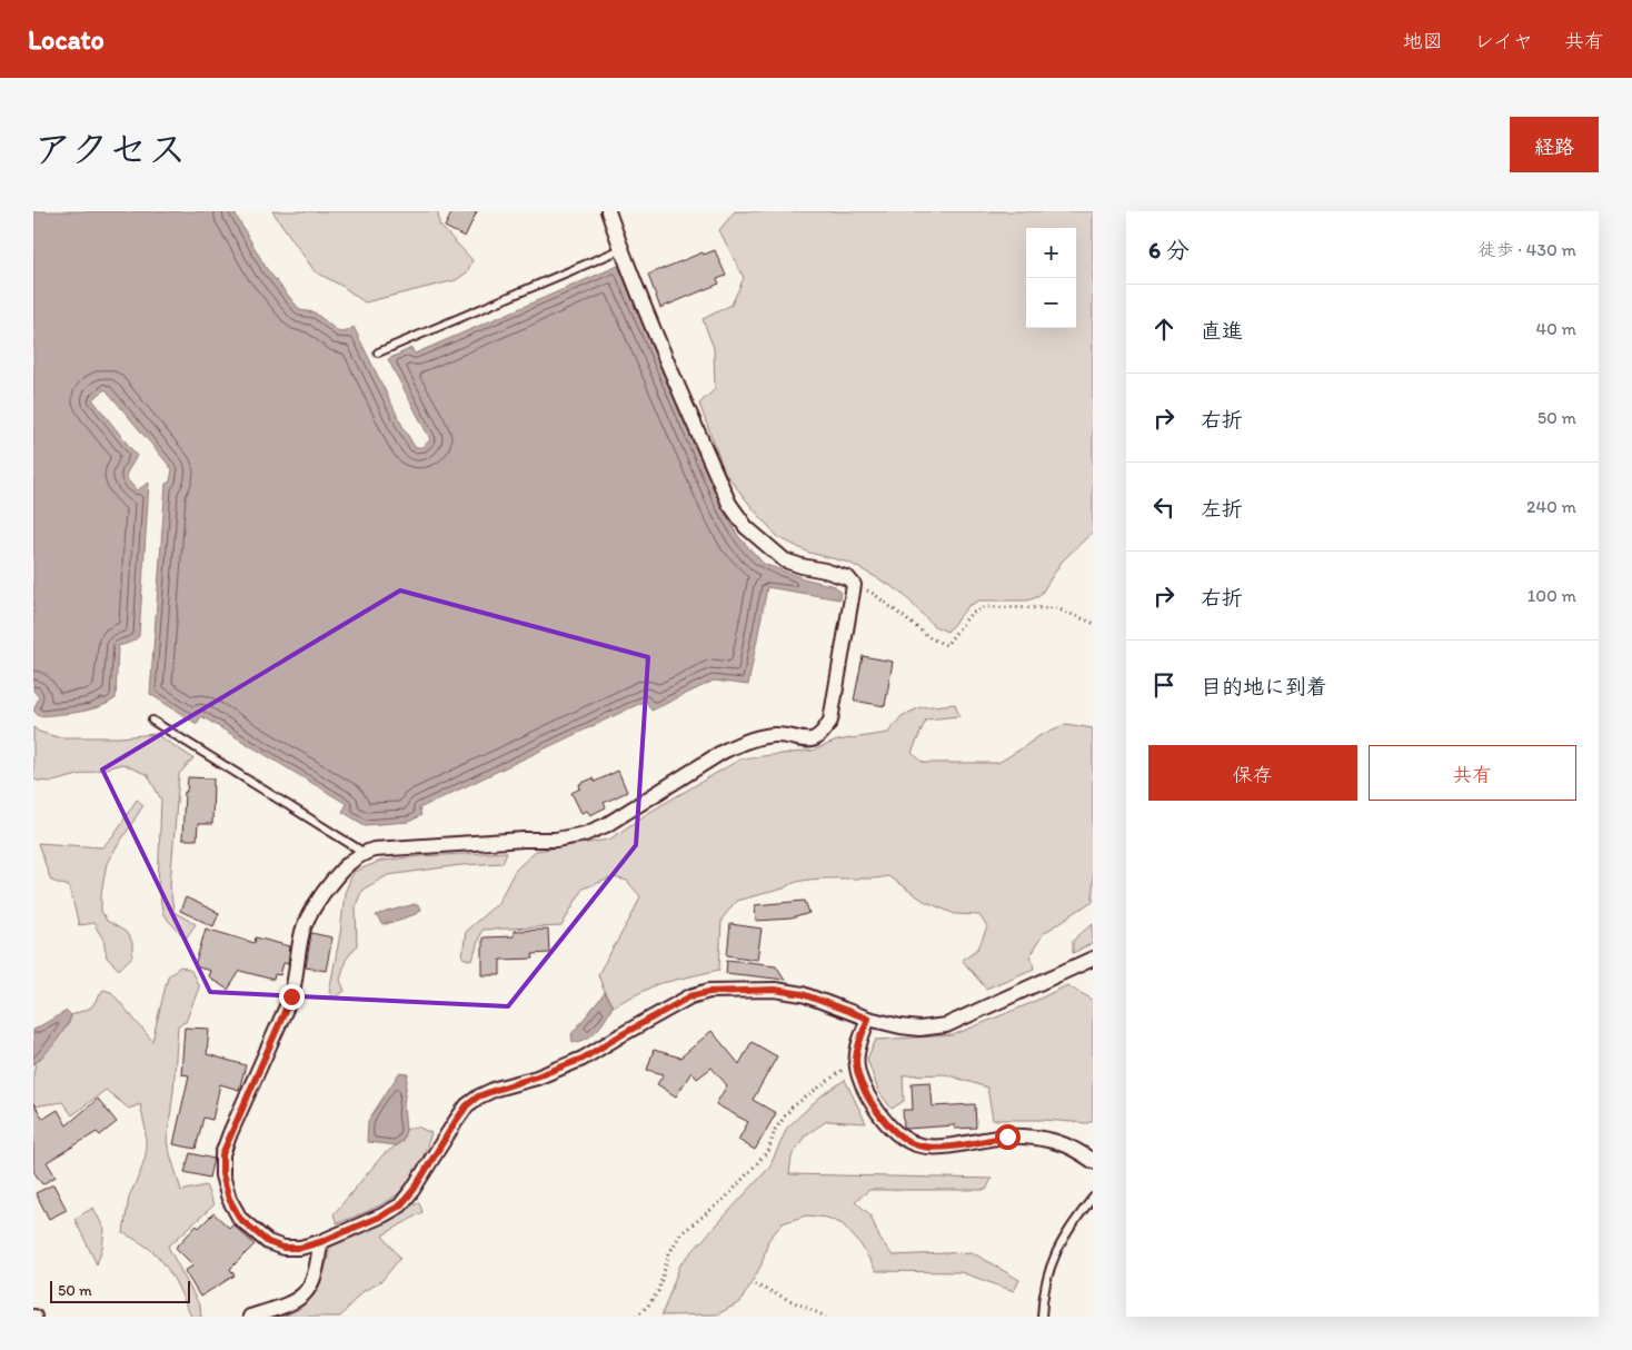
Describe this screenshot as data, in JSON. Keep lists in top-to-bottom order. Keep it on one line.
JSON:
{"scale_bar":"50 m","page":{"header":"Locato","nav":["地図","レイヤ","共有"],"title":"アクセス","buttons":["経路",["保存","共有"]],"heading":["6 分","徒歩 · 430 m"],"map_buttons":["+","−"],"list":[["直進","40 m"],["右折","50 m"],["左折","240 m"],["右折","100 m"],"目的地に到着"],"scale":"50 m"}}
